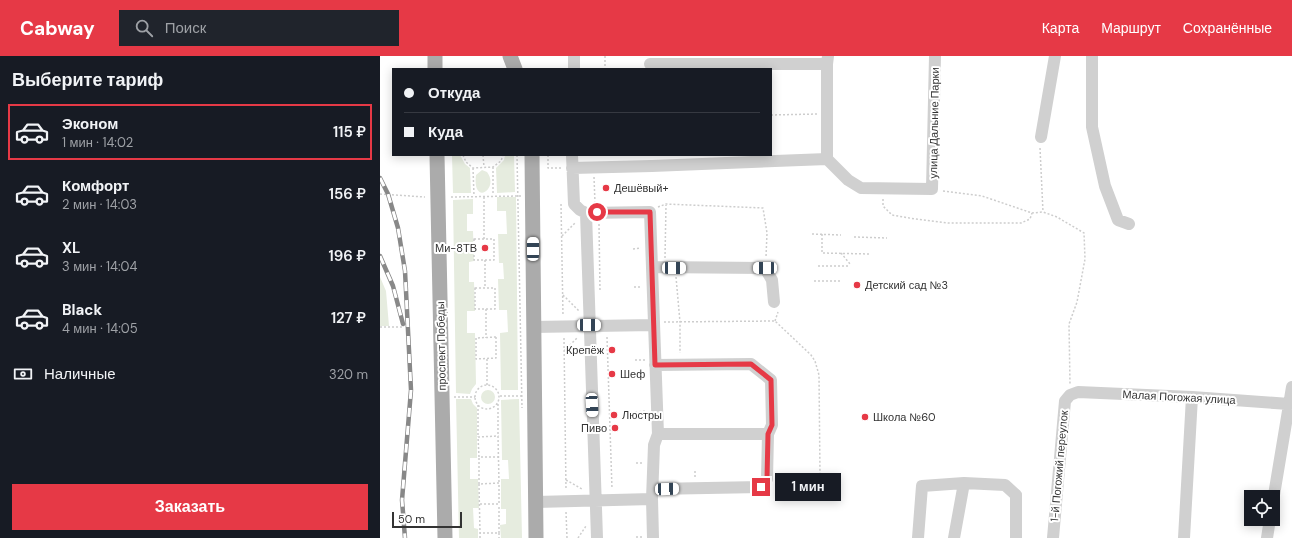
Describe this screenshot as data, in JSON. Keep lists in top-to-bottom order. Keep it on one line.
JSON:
{"streets":{"main road":["проспект Победы"],"street":["улица Дальние Парки","Малая Погожая улица","1-й Погожий переулок"]},"crossings":[["Малая Погожая улица","1-й Погожий переулок"]],"places":["Дешёвый+","Ми-8ТВ","Детский сад №3","Крепёж","Шеф","Люстры","Школа №60","Пиво"],"scale_bar":"50 m","page":{"header":"Cabway","search":"Поиск","nav":["Карта","Маршрут","Сохранённые"],"heading":"Выберите тариф","banner":["Откуда","Куда"],"list":[{"name":"Эконом","note":"1 мин · 14:02","value":"115 ₽"},{"name":"Комфорт","note":"2 мин · 14:03","value":"156 ₽"},{"name":"XL","note":"3 мин · 14:04","value":"196 ₽"},{"name":"Black","note":"4 мин · 14:05","value":"127 ₽"}],"pay":["Наличные","320 m"],"bubble":"1 мин","buttons":"Заказать","scale":"50 m"}}
